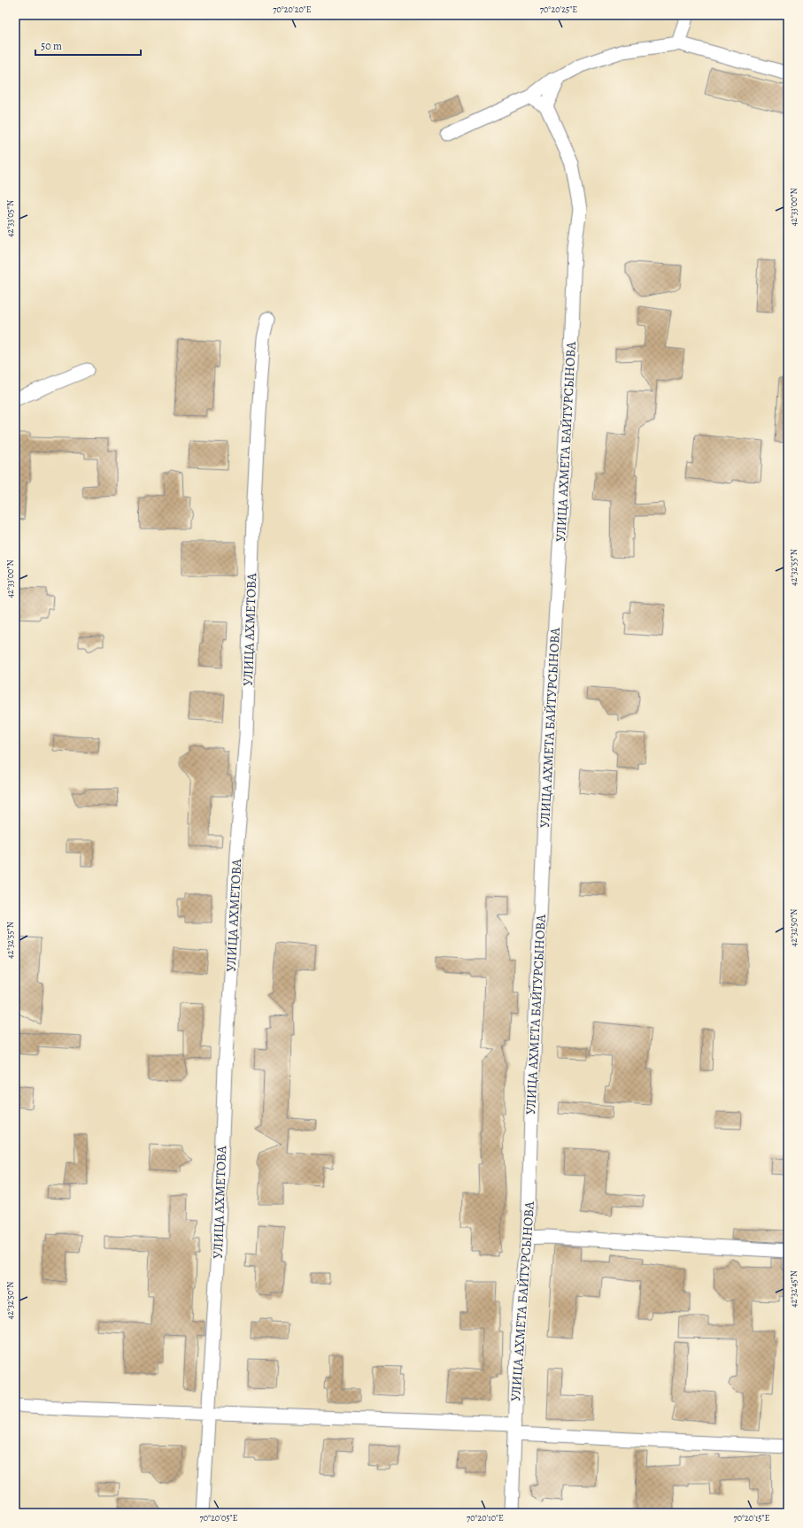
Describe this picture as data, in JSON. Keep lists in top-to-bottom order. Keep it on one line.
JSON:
{"streets":{"street":["УЛИЦА АХМЕТА БАЙТУРСЫНОВА","УЛИЦА АХМЕТОВА"]},"scale_bar":"50 m","coordinates":["70°20'20\"E","70°20'25\"E","42°33'00\"N","42°33'05\"N","42°32'55\"N","42°32'50\"N","42°32'45\"N","70°20'05\"E","70°20'10\"E","70°20'15\"E"]}
